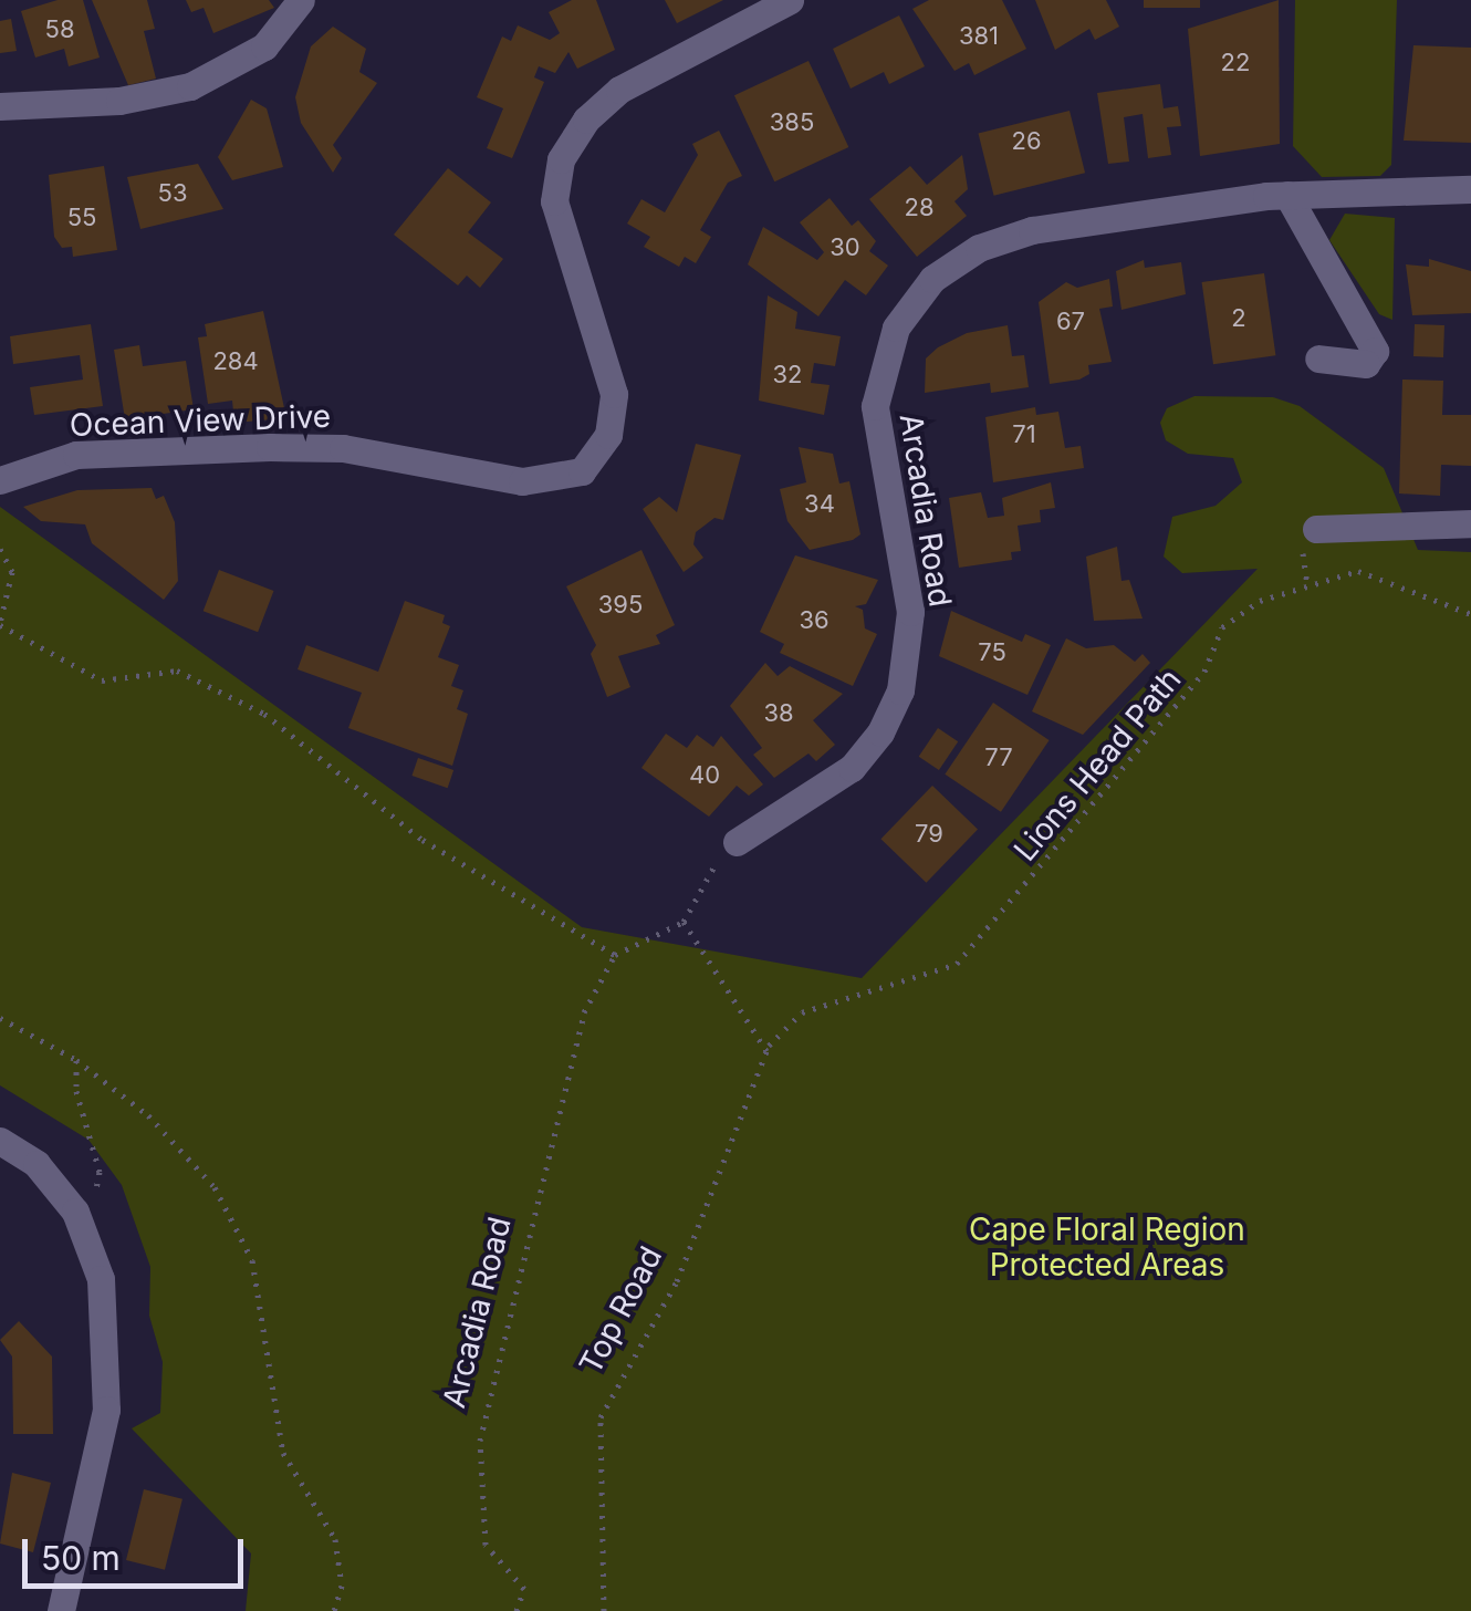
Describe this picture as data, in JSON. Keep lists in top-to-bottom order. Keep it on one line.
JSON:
{"streets":{"street":["Ocean View Drive","Arcadia Road"],"path":["Lions Head Path","Top Road"]},"crossings":[["Lions Head Path","Top Road"]],"parks":["Cape Floral Region Protected Areas"],"house_numbers":["58","381","22","385","26","53","28","55","30","2","67","284","32","71","34","395","36","75","38","77","40","79"],"scale_bar":"50 m"}
